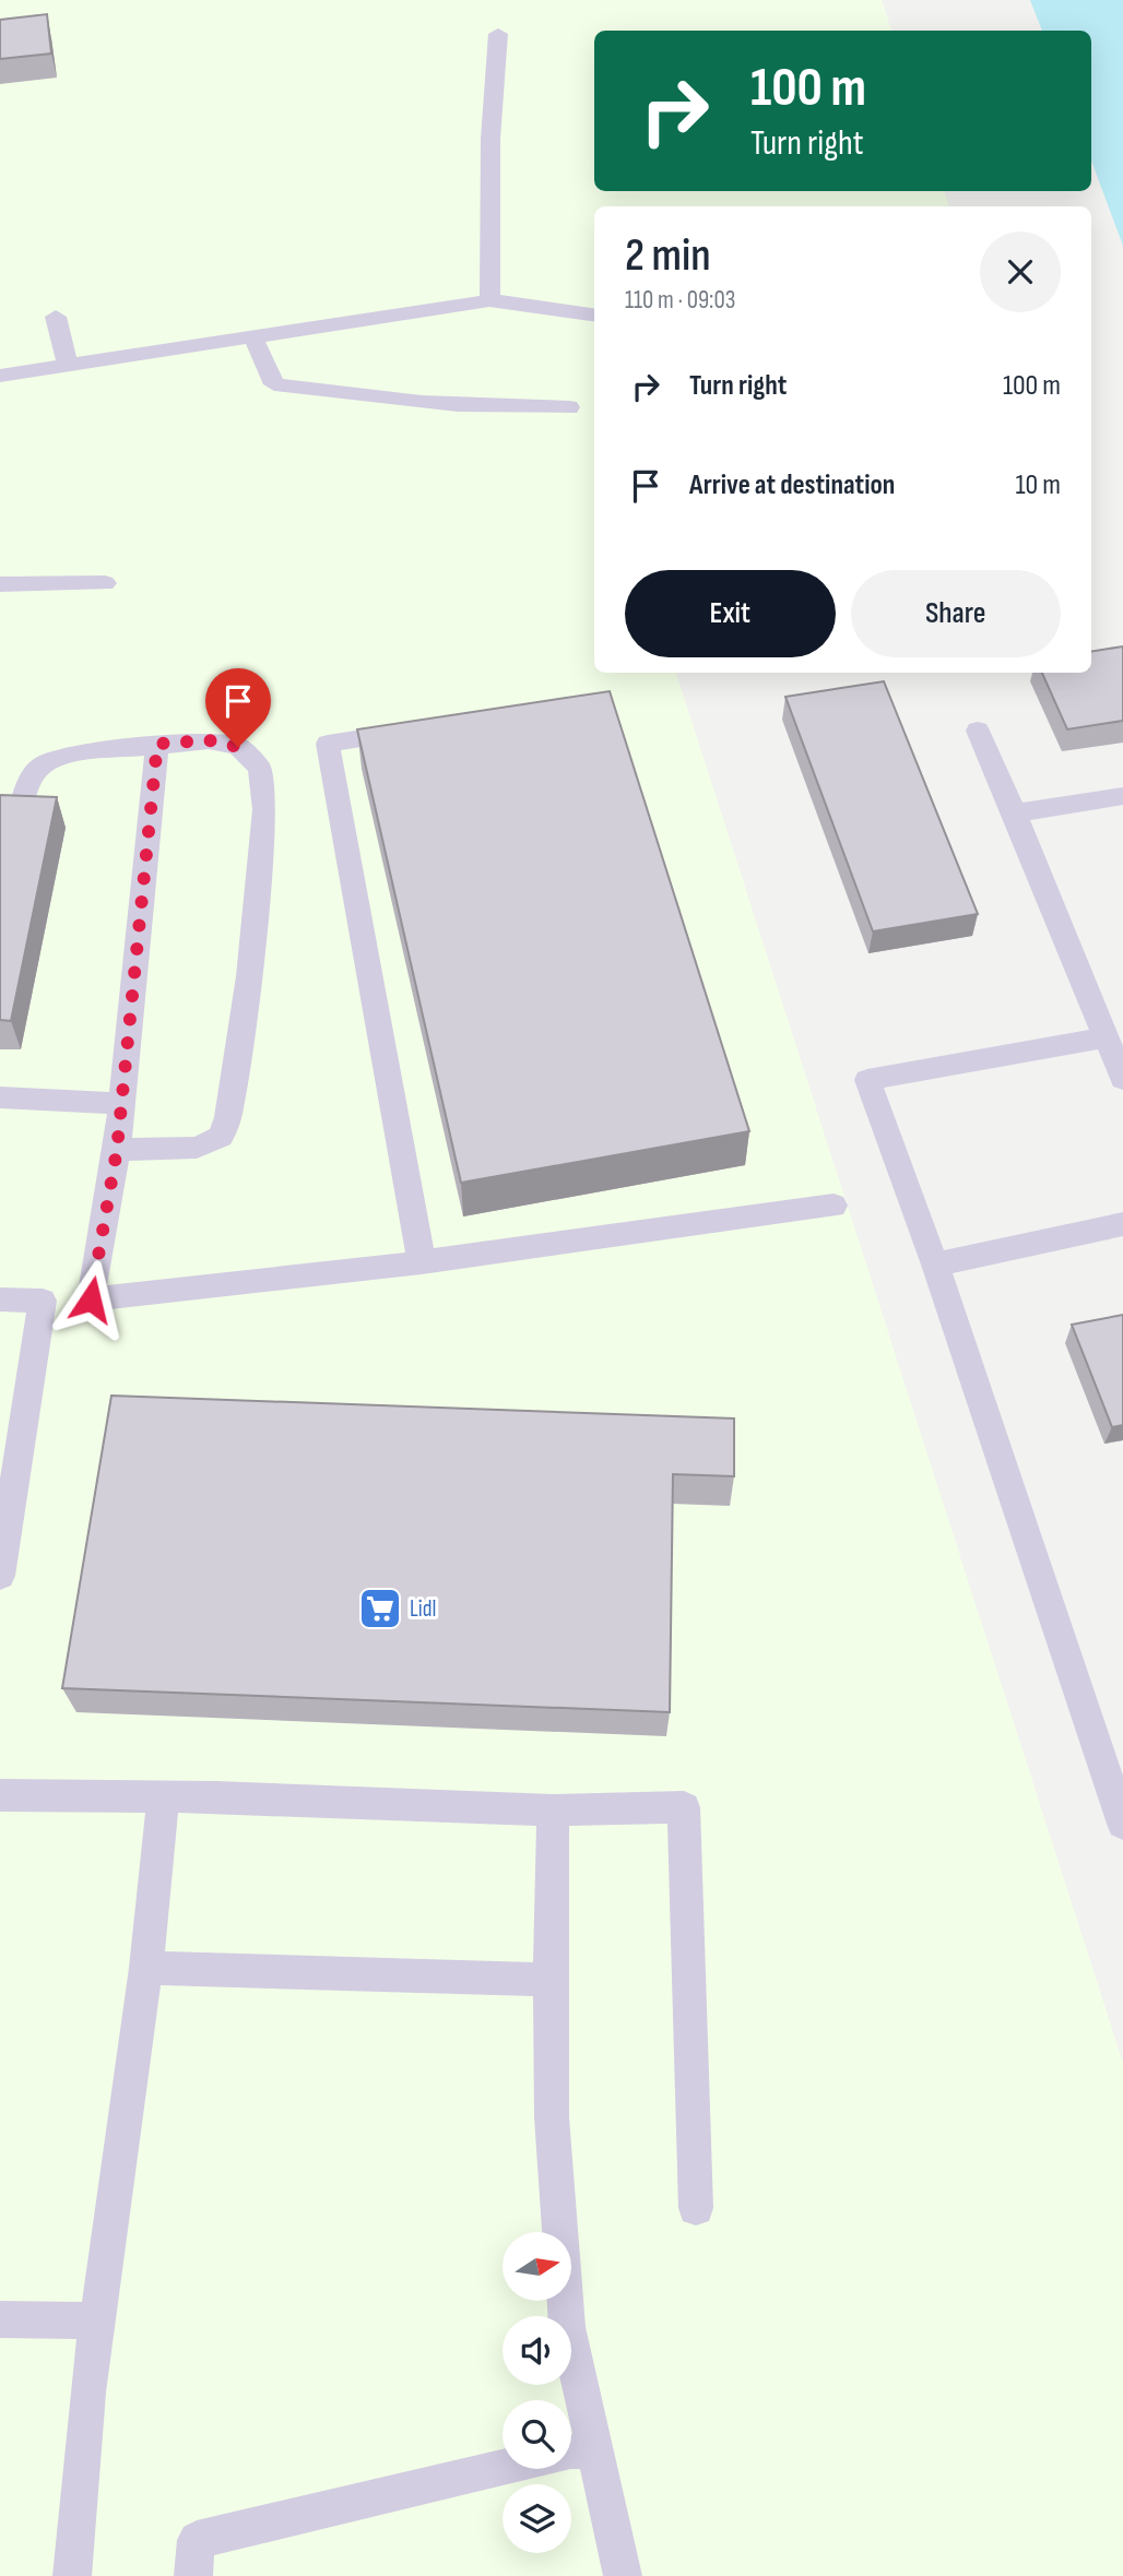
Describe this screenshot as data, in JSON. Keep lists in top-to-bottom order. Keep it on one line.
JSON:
{"places":{"supermarket":["Lidl"]},"north":"right","page":{"turn":["100 m","Turn right"],"heading":["2 min","110 m · 09:03"],"list":[{"name":"Turn right","value":"100 m"},{"name":"Arrive at destination","value":"10 m"}],"buttons":["Exit","Share"]}}
